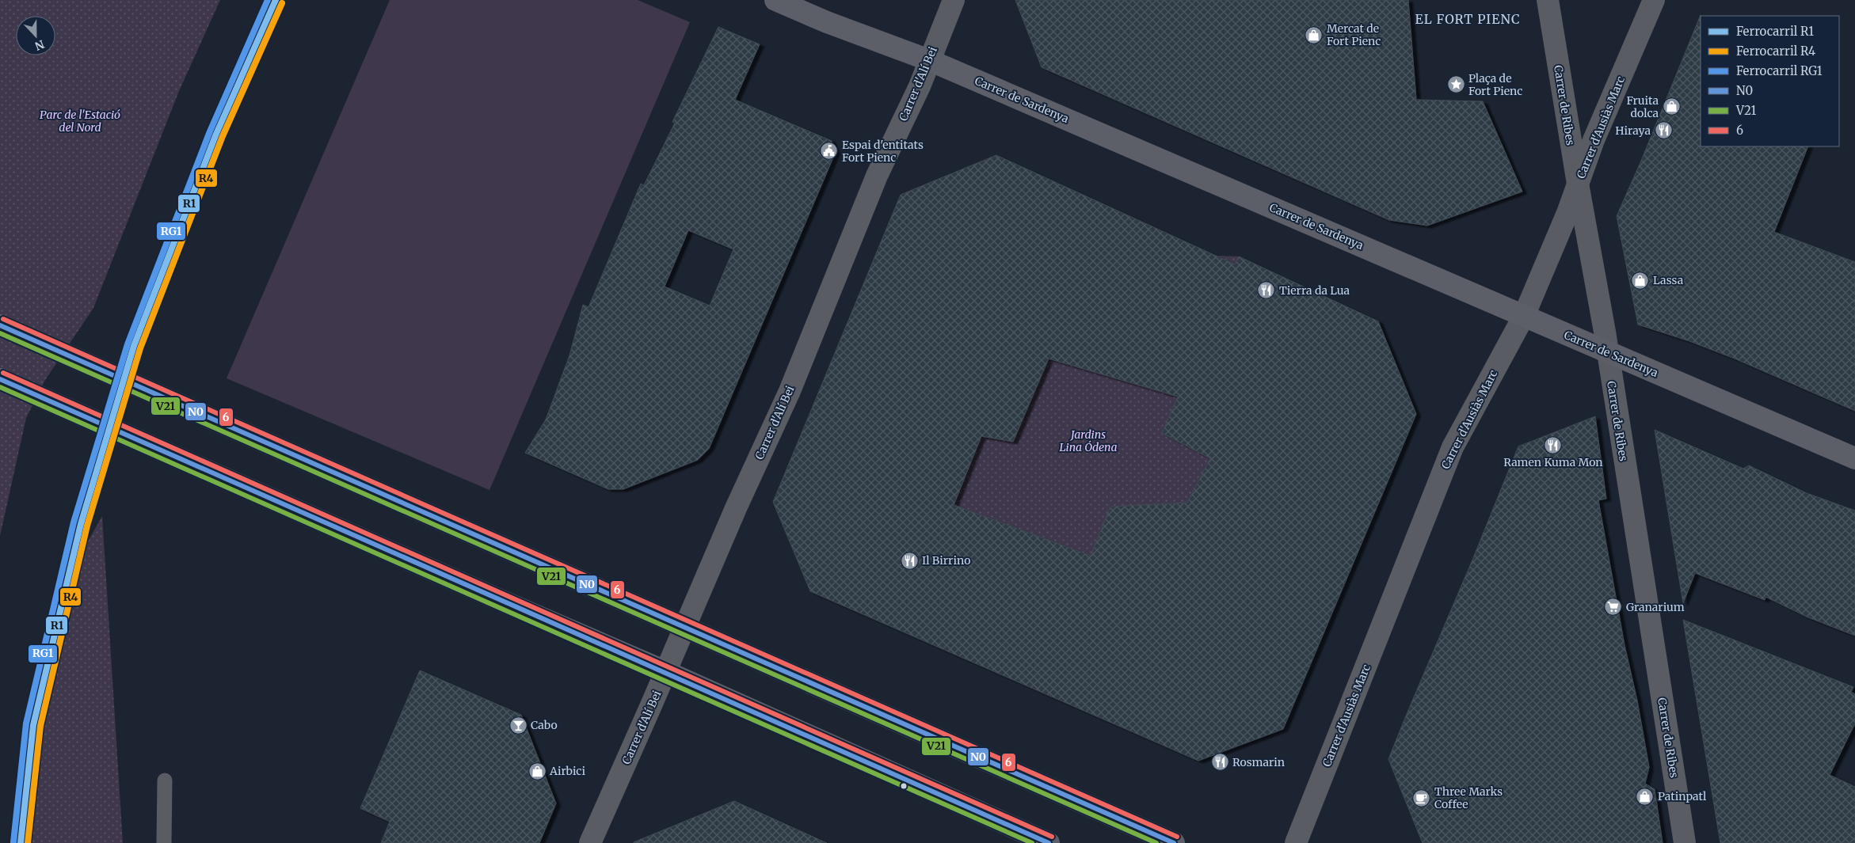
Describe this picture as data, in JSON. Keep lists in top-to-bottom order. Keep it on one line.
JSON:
{"streets":{"street":["Carrer d'Alí Bei","Carrer de Sardenya","Carrer de Ribes","Carrer d'Ausiàs Marc"]},"crossings":[["Carrer d'Alí Bei","Carrer de Sardenya"],["Carrer de Sardenya","Carrer de Ribes"],["Carrer de Sardenya","Carrer d'Ausiàs Marc"],["Carrer de Ribes","Carrer d'Ausiàs Marc"]],"districts":["EL FORT PIENC"],"parks":["Parc de l'Estació del Nord","Jardins Lina Ódena"],"places":{"shop":["Mercat de Fort Pienc","Fruita dolca","Lassa","Airbici","Patinpatl"],"place":["Plaça de Fort Pienc"],"restaurant":["Hiraya","Tierra da Lua","Ramen Kuma Mon","Il Birrino","Rosmarin"],"public building":["Espai d'entitats Fort Pienc"],"supermarket":["Granarium"],"bar":["Cabo"],"cafe":["Three Marks Coffee"]},"lines":["rail line R1","rail line RG1","rail line R4","transit line 6","transit line N0","transit line V21"],"legend":["Ferrocarril R1","Ferrocarril R4","Ferrocarril RG1","N0","V21","6"],"north":"bottom"}
